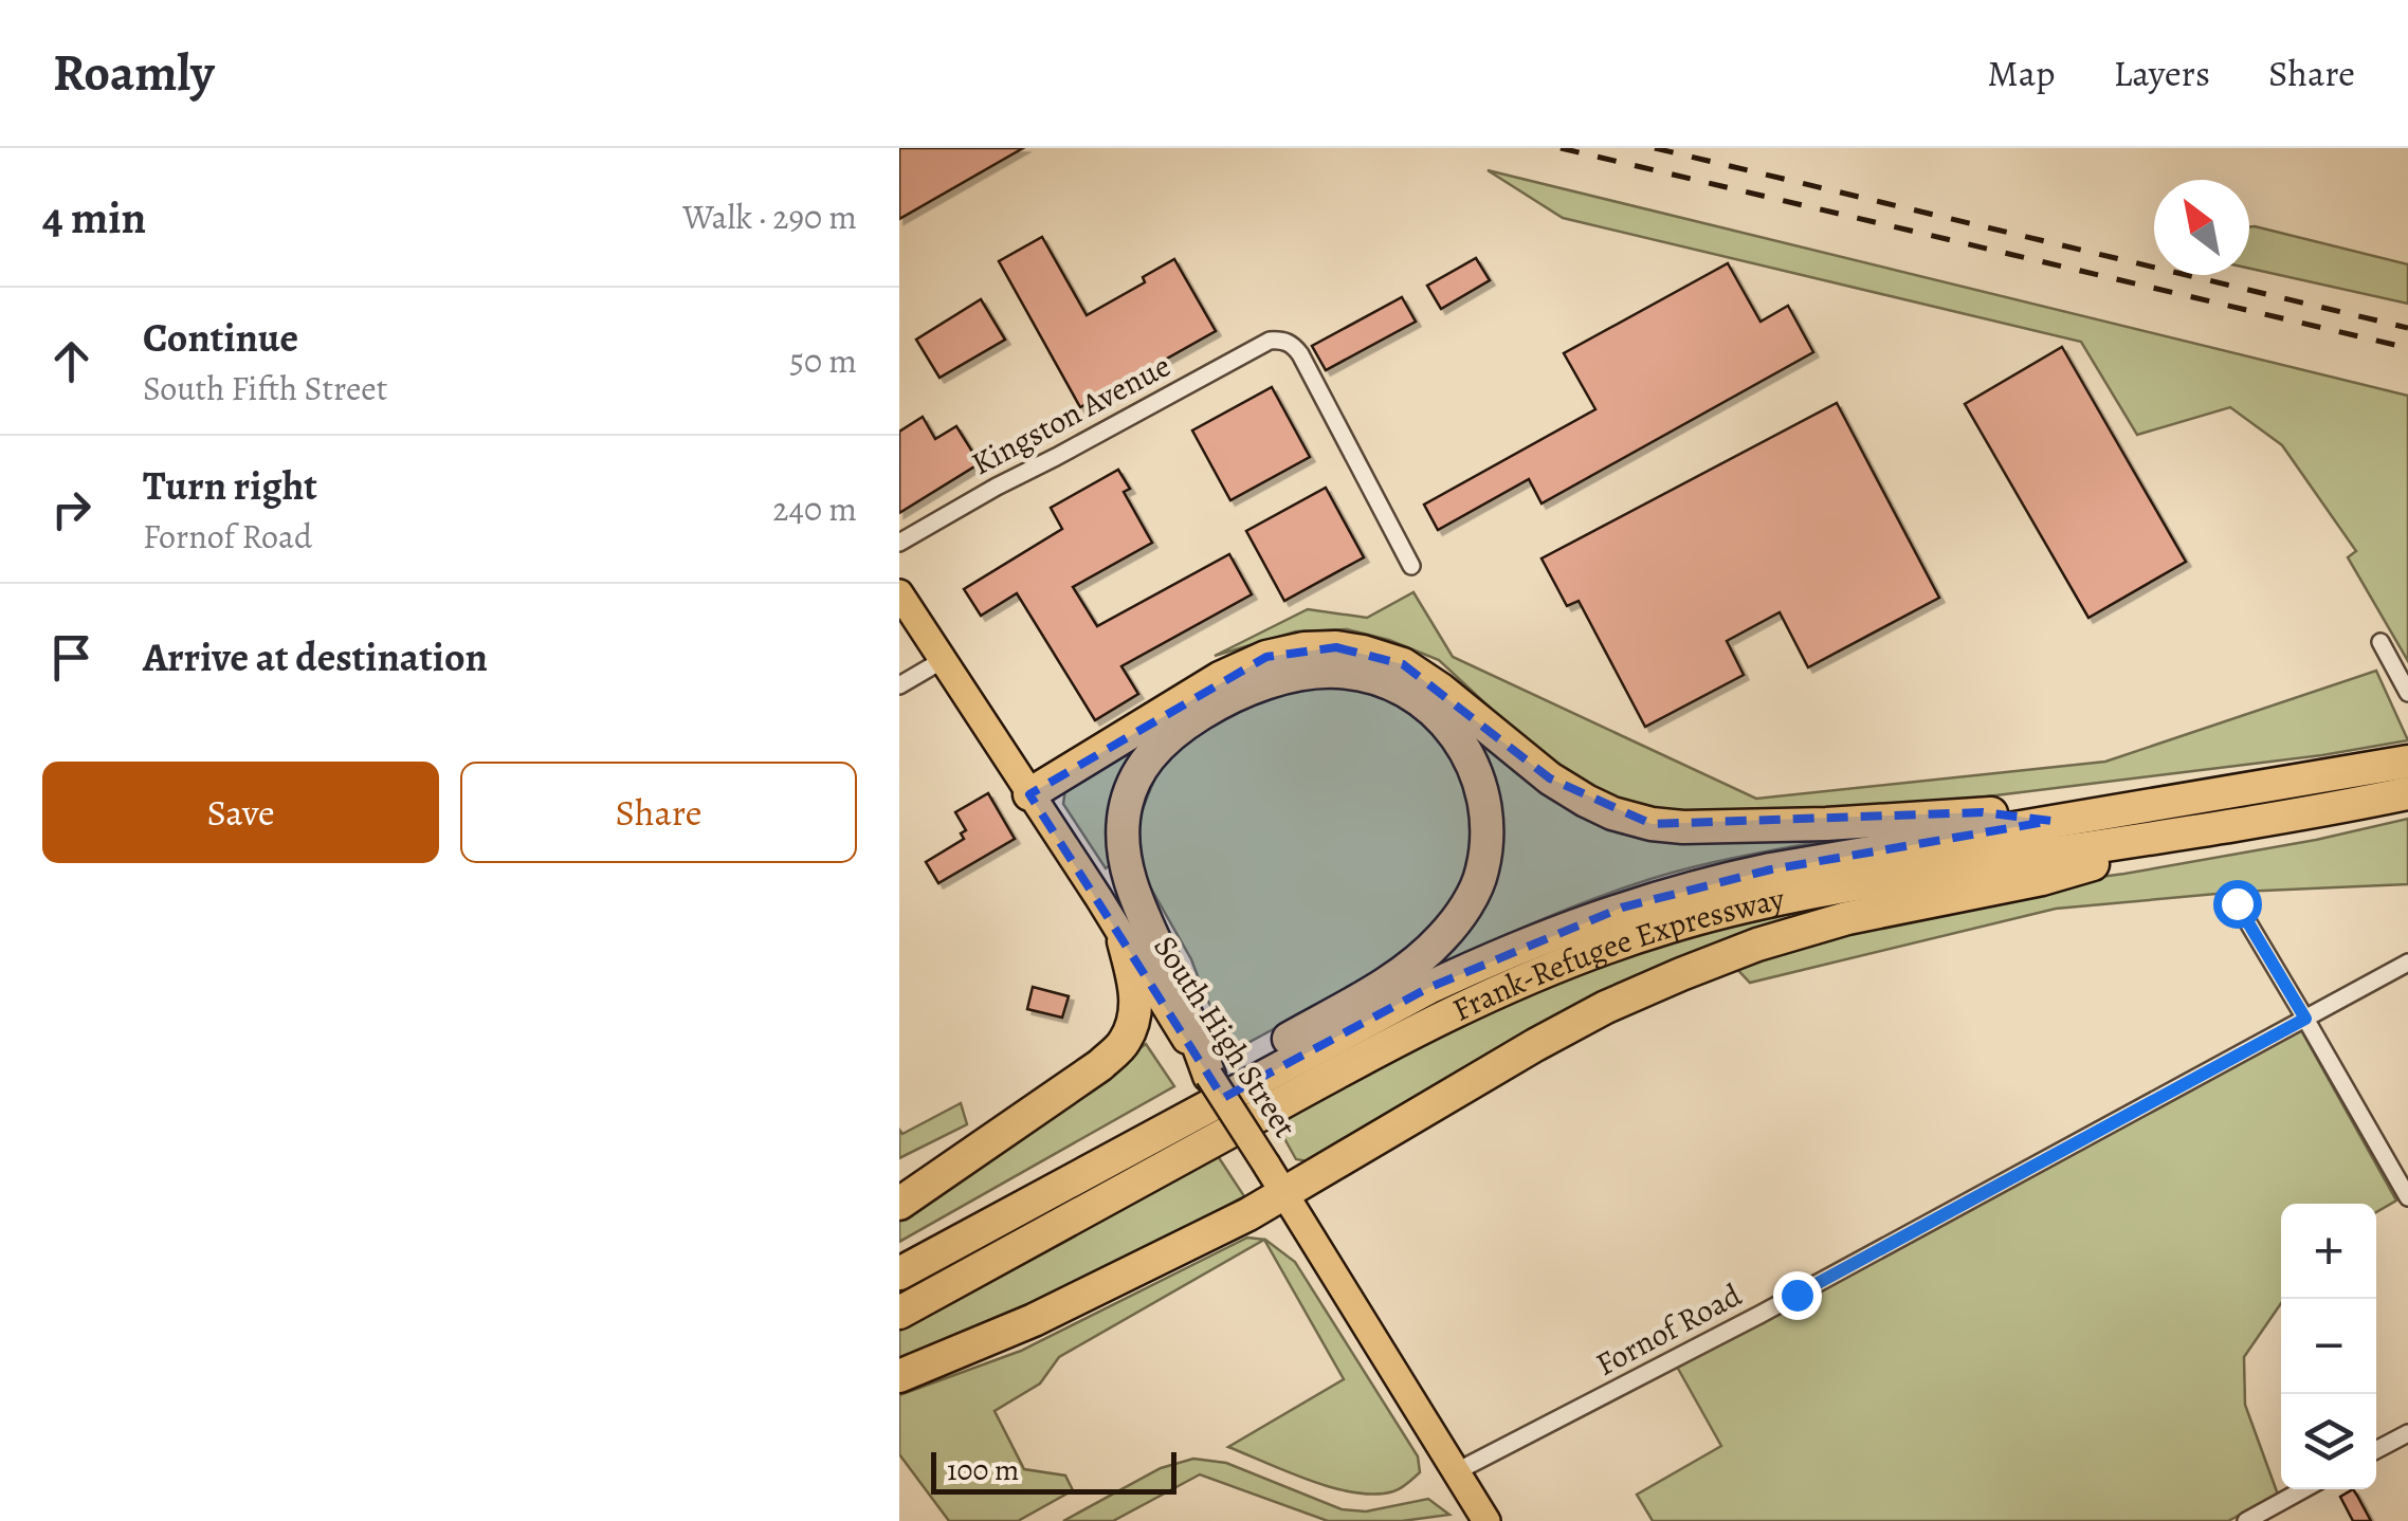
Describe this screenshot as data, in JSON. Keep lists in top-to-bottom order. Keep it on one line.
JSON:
{"streets":{"highway":["Frank-Refugee Expressway"],"main road":["South High Street"],"street":["Kingston Avenue","Fornof Road"]},"crossings":[["South High Street","Fornof Road"]],"scale_bar":"100 m","north":"top left","page":{"header":"Roamly","nav":["Map","Layers","Share"],"heading":["4 min","Walk · 290 m"],"list":[["Continue","South Fifth Street","50 m"],["Turn right","Fornof Road","240 m"],"Arrive at destination"],"buttons":["Save","Share"],"map_buttons":["+","−"],"scale":"100 m"}}
